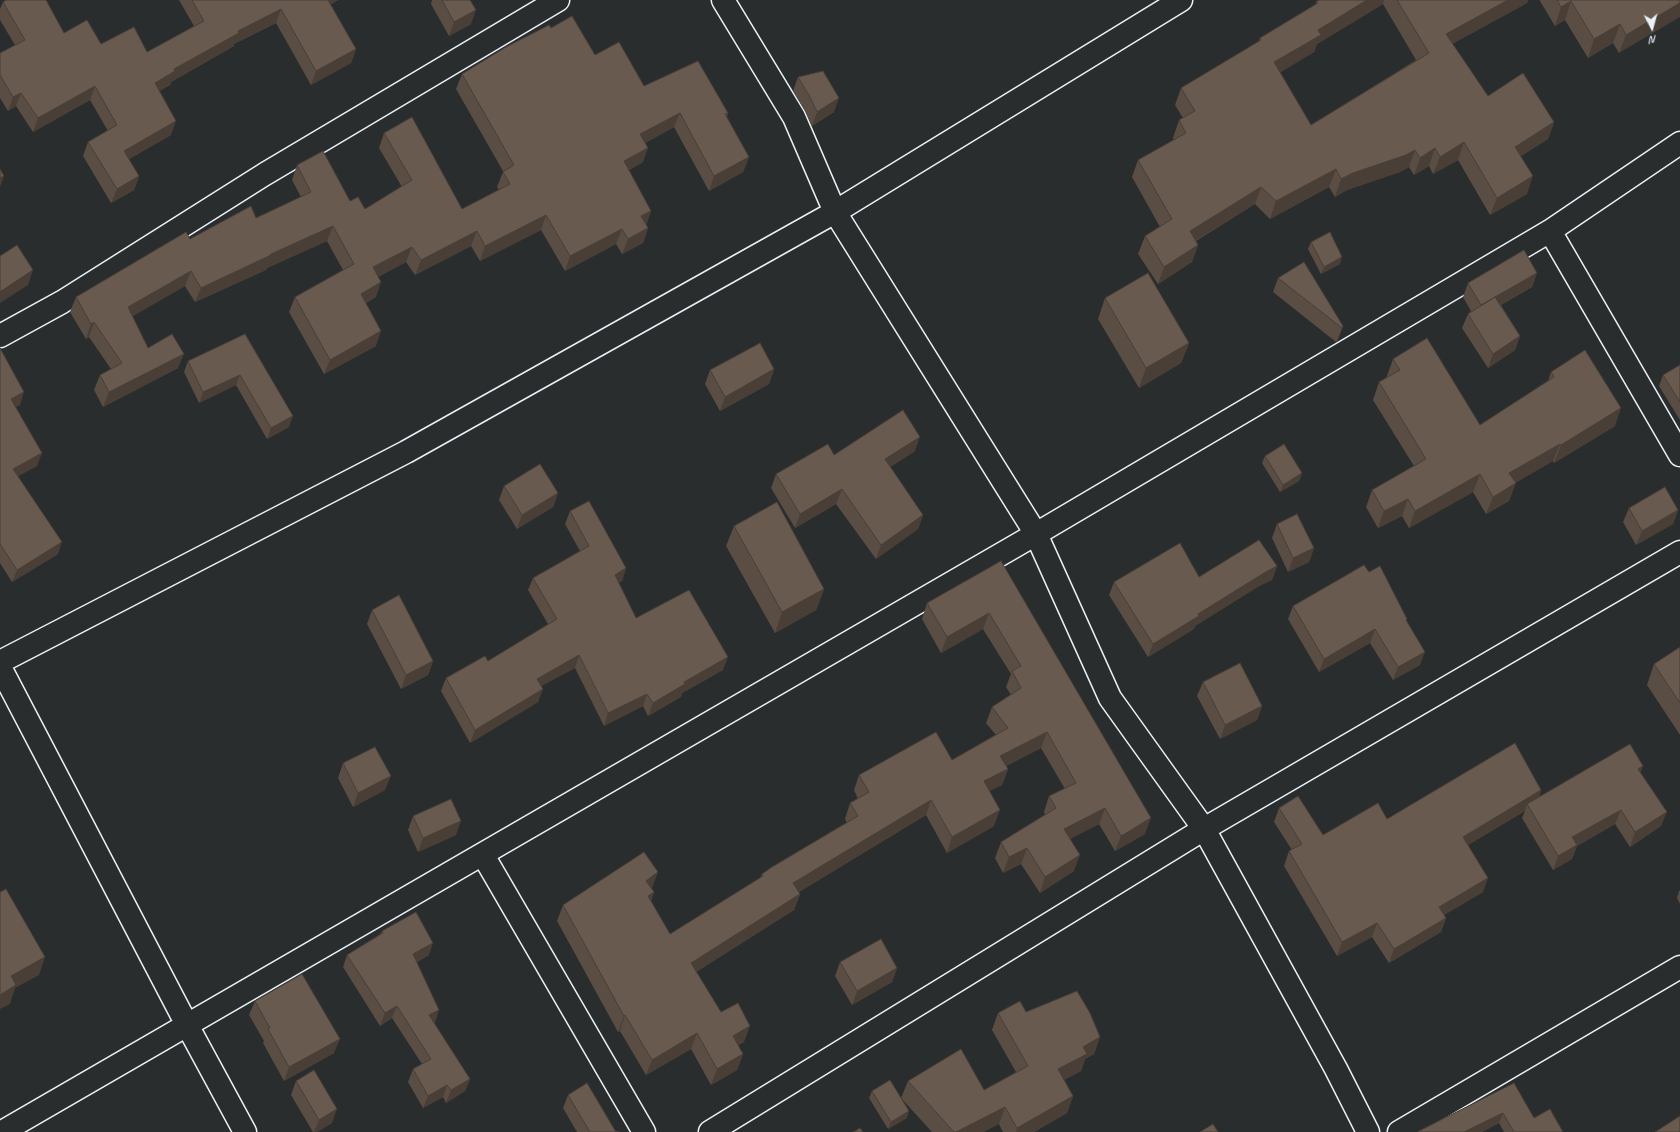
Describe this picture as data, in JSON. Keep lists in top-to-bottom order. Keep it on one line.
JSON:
{"north":"bottom"}
